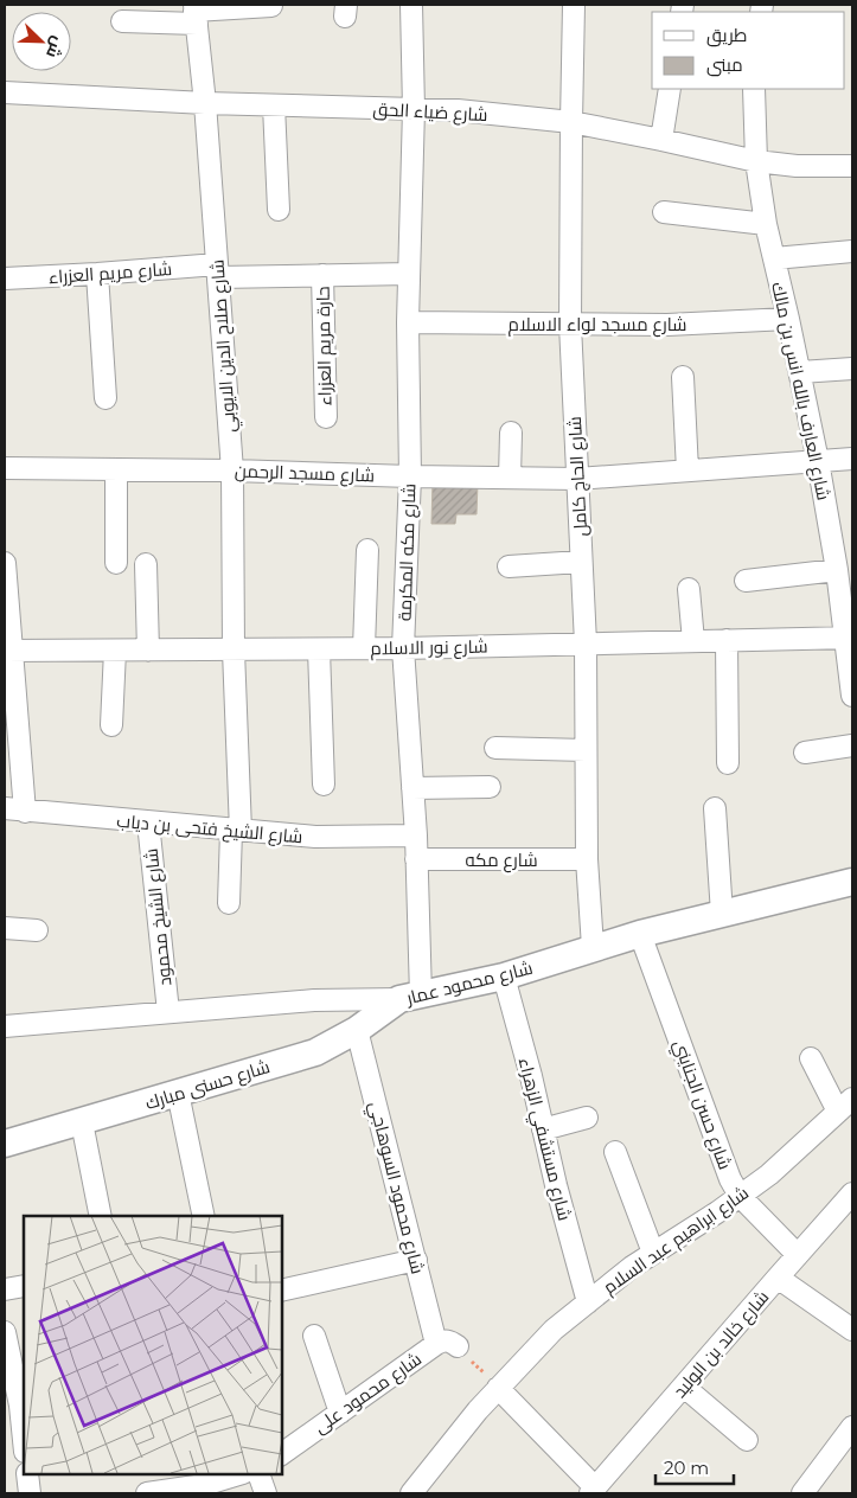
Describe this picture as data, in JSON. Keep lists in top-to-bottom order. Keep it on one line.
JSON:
{"streets":{"street":["شارع ضياء الحق","شارع مريم العزراء","شارع مسجد لواء الاسلام","شارع صلاح الدين الايوبي","حارة مريم العزراء","شارع العارف بالله انس بن مالك","شارع مسجد الرحمن","شارع الحاج كامل","شارع مكه المكرمة","شارع نور الاسلام","شارع الشيخ فتحى بن دياب","شارع مكه","شارع الشيخ محمود","شارع محمود عمار","شارع حسنى مبارك","شارع حسن الجنايني","شارع مستشفي الزهراء","شارع محمود السوهاجي","شارع ابراهيم عبد السلام","شارع خالد بن الوليد","شارع محمود على"]},"crossings":[["شارع ضياء الحق","شارع صلاح الدين الايوبي"],["شارع ضياء الحق","شارع العارف بالله انس بن مالك"],["شارع ضياء الحق","شارع الحاج كامل"],["شارع ضياء الحق","شارع مكه المكرمة"],["شارع مريم العزراء","شارع صلاح الدين الايوبي"],["شارع مريم العزراء","حارة مريم العزراء"],["شارع مريم العزراء","شارع مكه المكرمة"],["شارع مسجد لواء الاسلام","شارع العارف بالله انس بن مالك"],["شارع مسجد لواء الاسلام","شارع الحاج كامل"],["شارع مسجد لواء الاسلام","شارع مكه المكرمة"],["شارع صلاح الدين الايوبي","شارع مسجد الرحمن"],["شارع صلاح الدين الايوبي","شارع نور الاسلام"],["شارع صلاح الدين الايوبي","شارع الشيخ فتحى بن دياب"],["شارع العارف بالله انس بن مالك","شارع مسجد الرحمن"],["شارع العارف بالله انس بن مالك","شارع نور الاسلام"],["شارع مسجد الرحمن","شارع الحاج كامل"],["شارع مسجد الرحمن","شارع مكه المكرمة"],["شارع الحاج كامل","شارع نور الاسلام"],["شارع الحاج كامل","شارع مكه"],["شارع الحاج كامل","شارع محمود عمار"],["شارع مكه المكرمة","شارع نور الاسلام"],["شارع مكه المكرمة","شارع الشيخ فتحى بن دياب"],["شارع مكه المكرمة","شارع مكه"],["شارع مكه المكرمة","شارع محمود عمار"],["شارع مكه المكرمة","شارع حسنى مبارك"],["شارع الشيخ فتحى بن دياب","شارع الشيخ محمود"],["شارع الشيخ محمود","شارع محمود عمار"],["شارع محمود عمار","شارع حسنى مبارك"],["شارع محمود عمار","شارع حسن الجنايني"],["شارع محمود عمار","شارع مستشفي الزهراء"],["شارع حسنى مبارك","شارع محمود السوهاجي"],["شارع حسن الجنايني","شارع ابراهيم عبد السلام"],["شارع حسن الجنايني","شارع خالد بن الوليد"],["شارع مستشفي الزهراء","شارع ابراهيم عبد السلام"],["شارع محمود السوهاجي","شارع محمود على"]],"legend":["طريق","مبنى"],"scale_bar":"20 m","north":"bottom right"}
